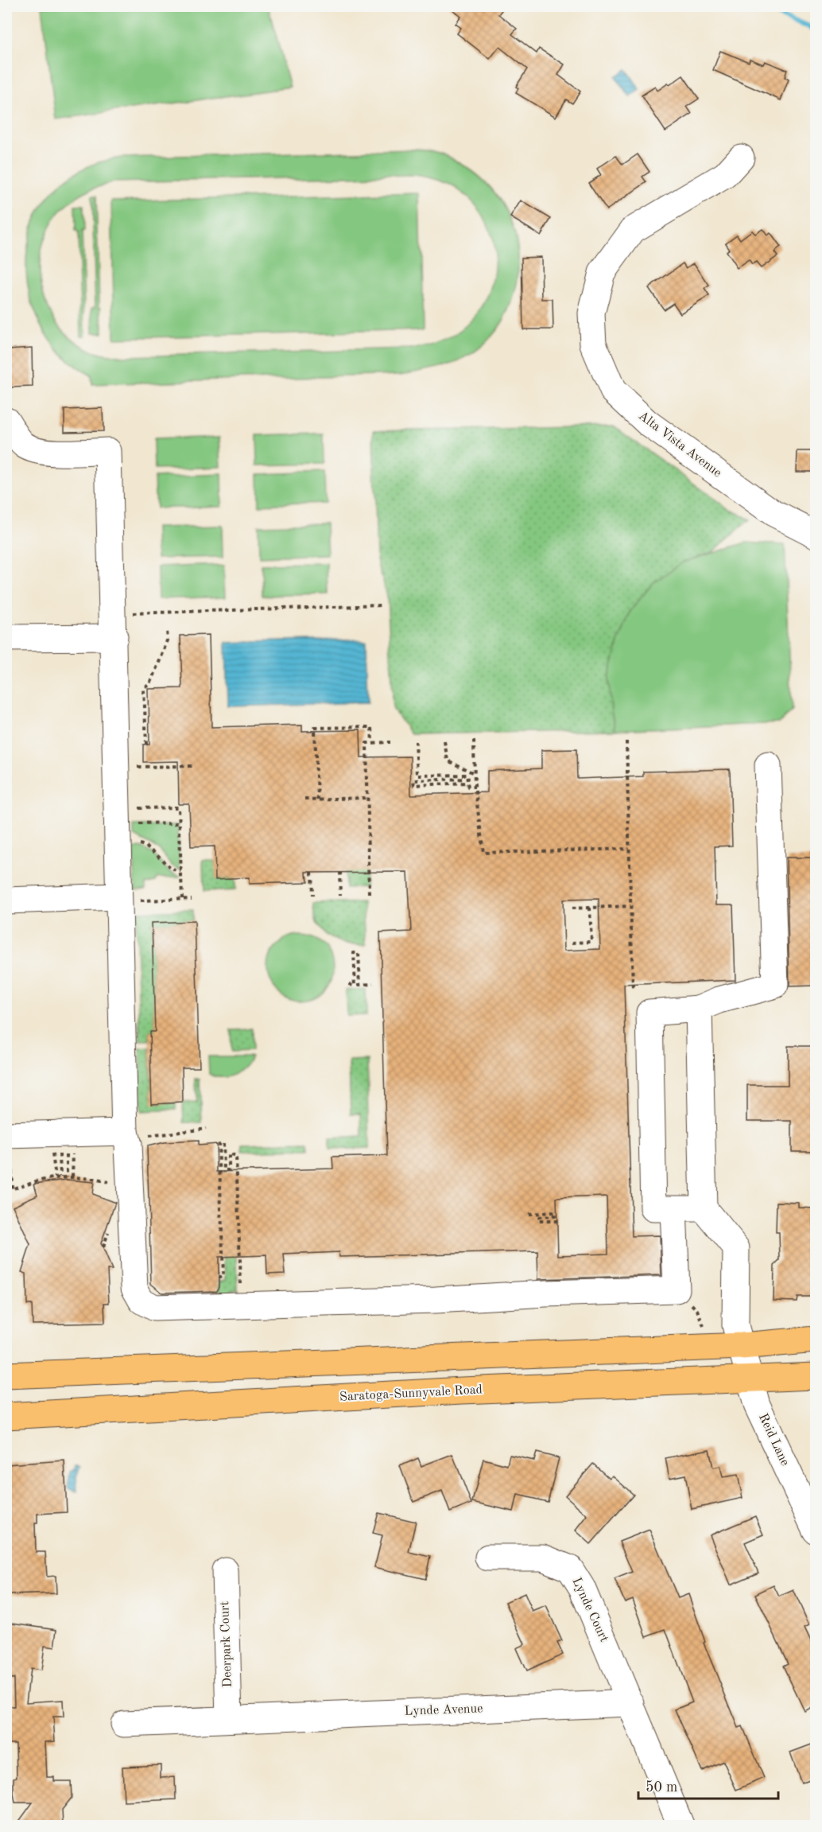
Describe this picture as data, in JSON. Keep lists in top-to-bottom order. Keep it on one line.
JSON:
{"streets":{"main road":["Saratoga-Sunnyvale Road"],"street":["Alta Vista Avenue","Reid Lane","Lynde Court","Deerpark Court","Lynde Avenue"]},"crossings":[["Saratoga-Sunnyvale Road","Reid Lane"],["Lynde Court","Lynde Avenue"],["Deerpark Court","Lynde Avenue"]],"scale_bar":"50 m"}
